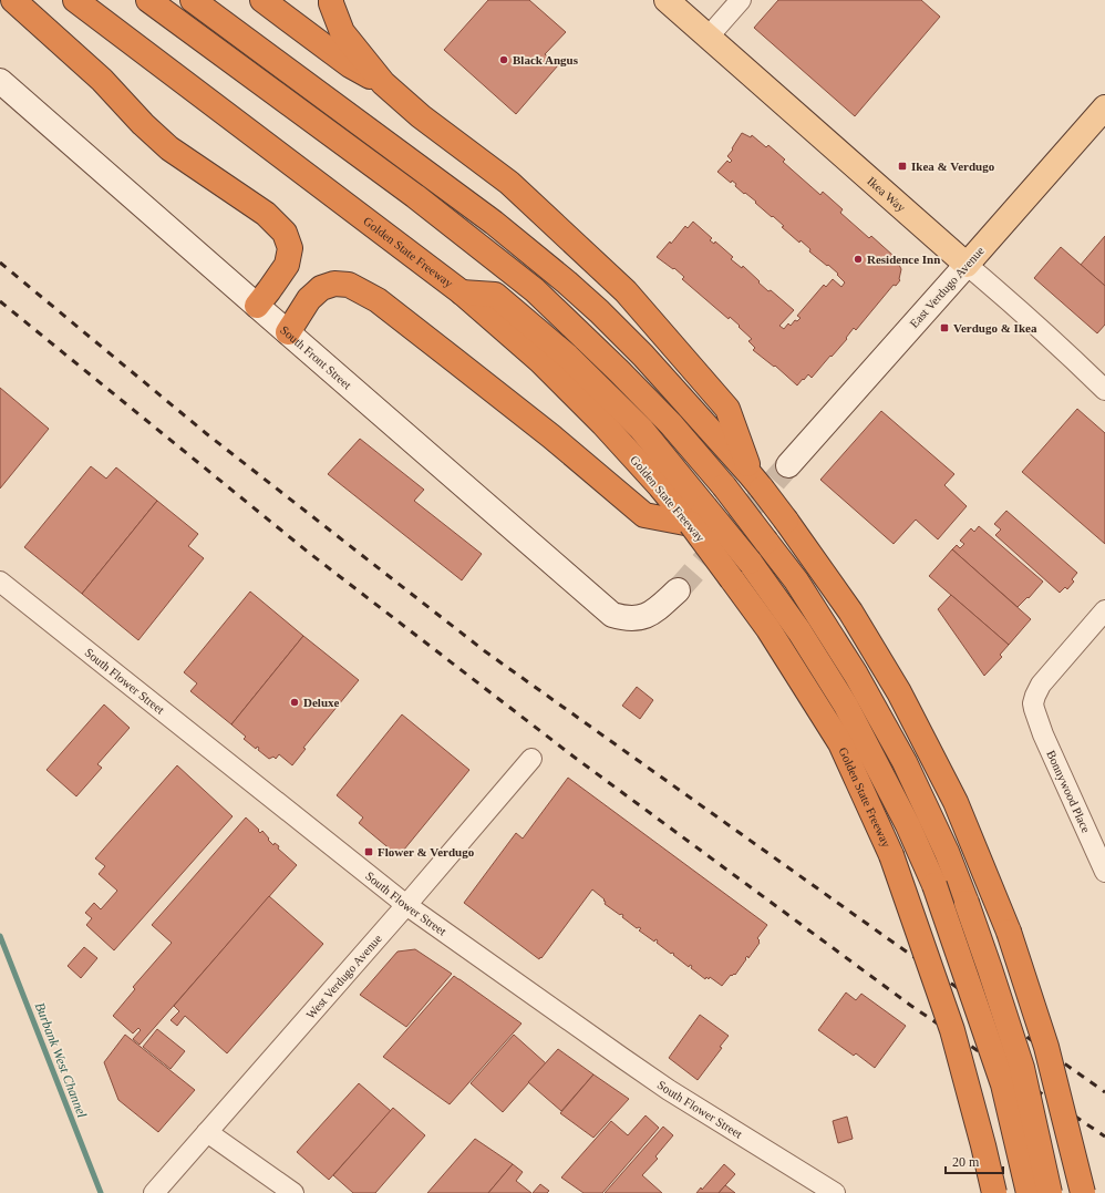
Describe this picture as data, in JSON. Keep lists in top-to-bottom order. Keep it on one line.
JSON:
{"streets":{"highway":["Golden State Freeway"],"main road":["Ikea Way","East Verdugo Avenue","South Front Street"],"street":["South Flower Street","Bonnywood Place","West Verdugo Avenue"]},"crossings":[["Ikea Way","East Verdugo Avenue"],["South Flower Street","West Verdugo Avenue"]],"water":["Burbank West Channel"],"places":{"other":["Black Angus","Residence Inn","Deluxe"],"transit":["Ikea & Verdugo","Verdugo & Ikea","Flower & Verdugo"]},"scale_bar":"20 m"}
